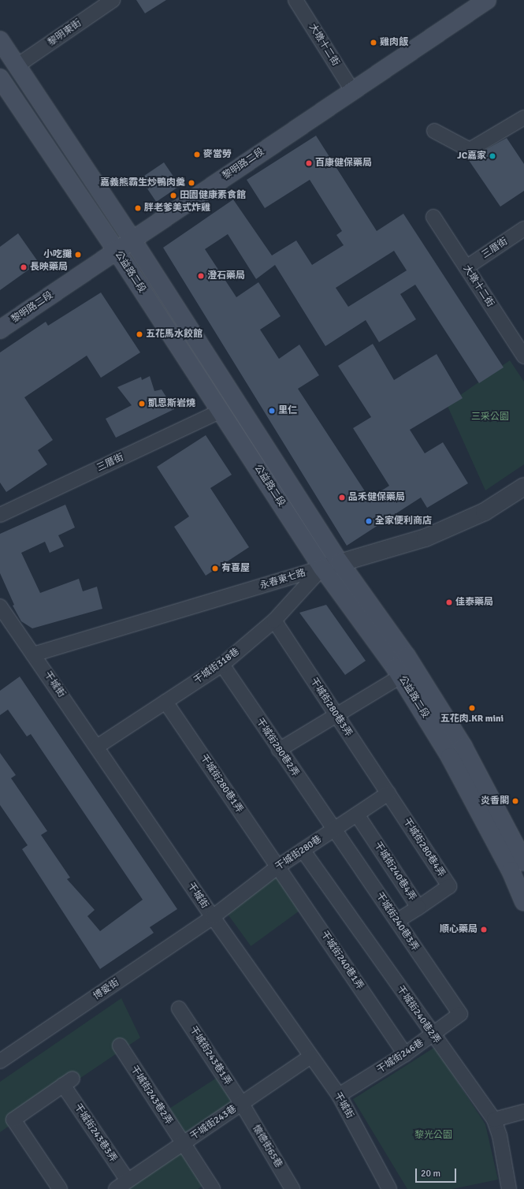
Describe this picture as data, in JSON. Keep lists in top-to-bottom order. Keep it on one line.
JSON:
{"streets":{"main road":["黎明路二段","公益路二段"],"street":["黎明東街","大墩十二街","三厝街","永春東七路","干城街318巷","干城街","干城街280巷3弄","干城街280巷2弄","干城街280巷1弄","干城街280巷4弄","干城街280巷","干城街240巷4弄","干城街240巷3弄","干城街240巷1弄","博愛街","干城街240巷2弄","干城街243巷1弄","干城街246巷","干城街243巷2弄","干城街243巷","干城街243巷3弄","懷德街65巷"]},"crossings":[["黎明東街","公益路二段"],["大墩十二街","黎明路二段"],["大墩十二街","三厝街"],["黎明路二段","公益路二段"],["三厝街","公益路二段"],["公益路二段","永春東七路"],["公益路二段","干城街318巷"],["永春東七路","干城街318巷"],["永春東七路","干城街"],["干城街318巷","干城街"],["干城街318巷","干城街280巷3弄"],["干城街318巷","干城街280巷2弄"],["干城街318巷","干城街280巷1弄"],["干城街","干城街280巷"],["干城街","博愛街"],["干城街","干城街246巷"],["干城街","干城街243巷"],["干城街280巷3弄","干城街280巷4弄"],["干城街280巷3弄","干城街280巷"],["干城街280巷2弄","干城街280巷"],["干城街280巷2弄","干城街240巷3弄"],["干城街280巷1弄","干城街280巷"],["干城街280巷1弄","干城街240巷1弄"],["干城街280巷4弄","干城街280巷"],["干城街280巷4弄","干城街240巷4弄"],["干城街280巷","干城街240巷4弄"],["干城街280巷","干城街240巷3弄"],["干城街280巷","干城街240巷1弄"],["干城街280巷","博愛街"],["干城街280巷","干城街240巷2弄"],["干城街240巷4弄","干城街240巷3弄"],["干城街240巷3弄","干城街246巷"],["干城街240巷1弄","干城街246巷"],["干城街240巷2弄","干城街246巷"],["干城街243巷1弄","干城街243巷"],["干城街243巷1弄","懷德街65巷"],["干城街243巷2弄","干城街243巷"],["干城街243巷","干城街243巷3弄"],["干城街243巷","懷德街65巷"]],"parks":["三采公園","黎光公園"],"places":["雞肉飯","麥當勞","JC嘉家","百康健保藥局","嘉義熊霸生炒鴨肉羹","田園健康素食館","胖老爹美式炸雞","小吃攤","長映藥局","澄石藥局","五花馬水餃館","凱恩斯岩燒","里仁","品禾健保藥局","全家便利商店","有喜屋","佳泰藥局","五花肉.KR mini","炎香閣","順心藥局"],"scale_bar":"20 m"}
